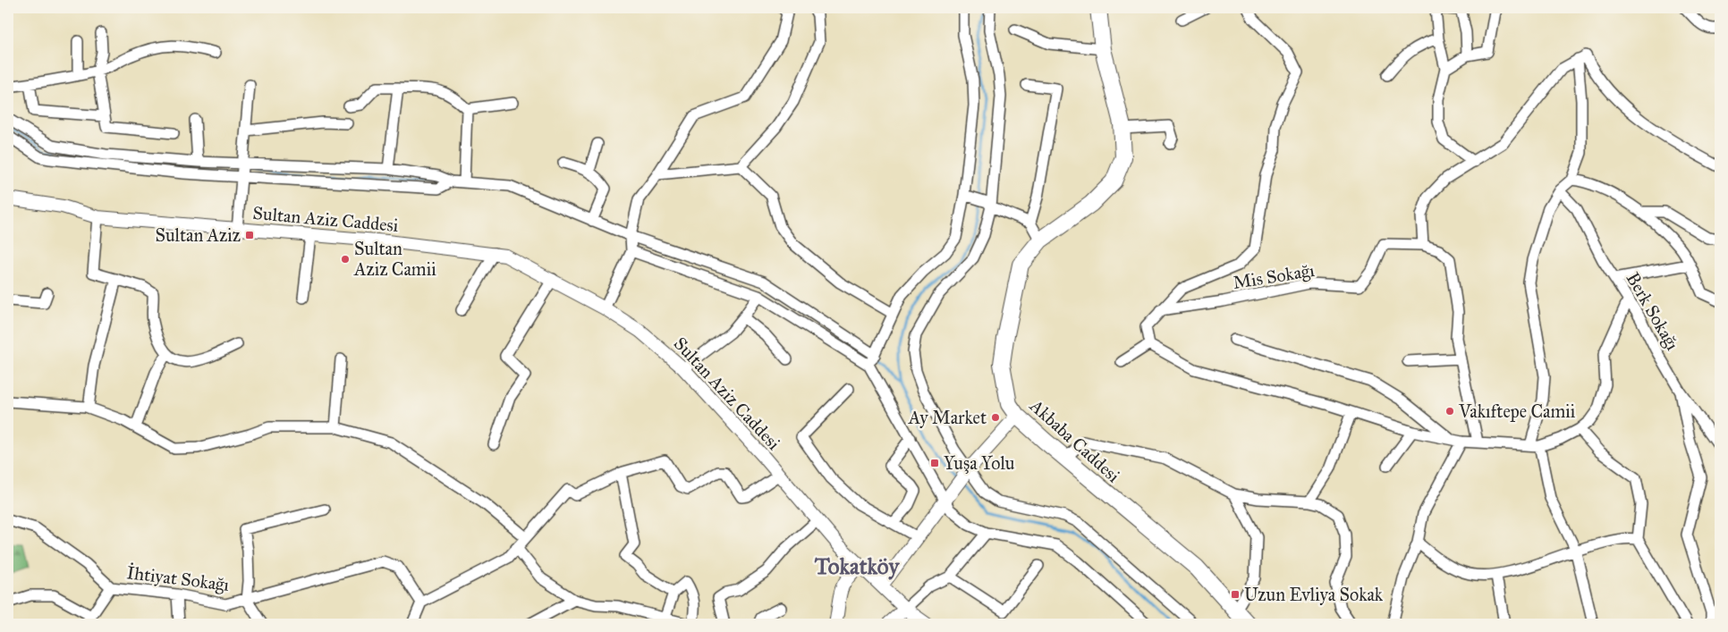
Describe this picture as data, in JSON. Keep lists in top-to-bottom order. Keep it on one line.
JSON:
{"streets":{"main road":["Akbaba Caddesi"],"street":["Sultan Aziz Caddesi","Mis Sokağı","Berk Sokağı","İhtiyat Sokağı"]},"districts":["Tokatköy"],"places":{"transit":["Sultan Aziz","Yuşa Yolu","Uzun Evliya Sokak"],"other":["Sultan Aziz Camii","Vakıftepe Camii","Ay Market"]}}
